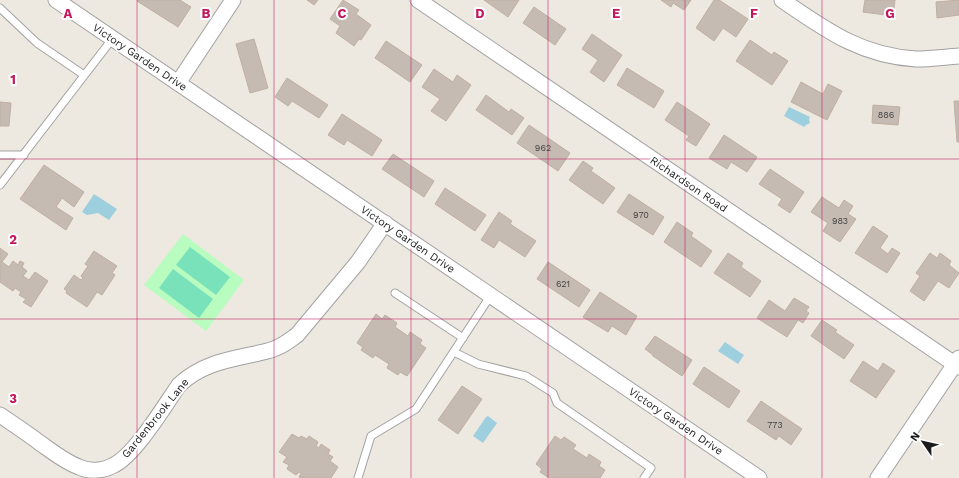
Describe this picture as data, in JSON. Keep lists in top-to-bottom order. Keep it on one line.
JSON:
{"streets":{"street":["Victory Garden Drive","Richardson Road","Gardenbrook Lane"]},"crossings":[["Victory Garden Drive","Gardenbrook Lane"]],"house_numbers":["886","962","970","983","621","773"],"north":"top left","grid":{"columns":["A","B","C","D","E","F","G"],"rows":["1","2","3"]}}
